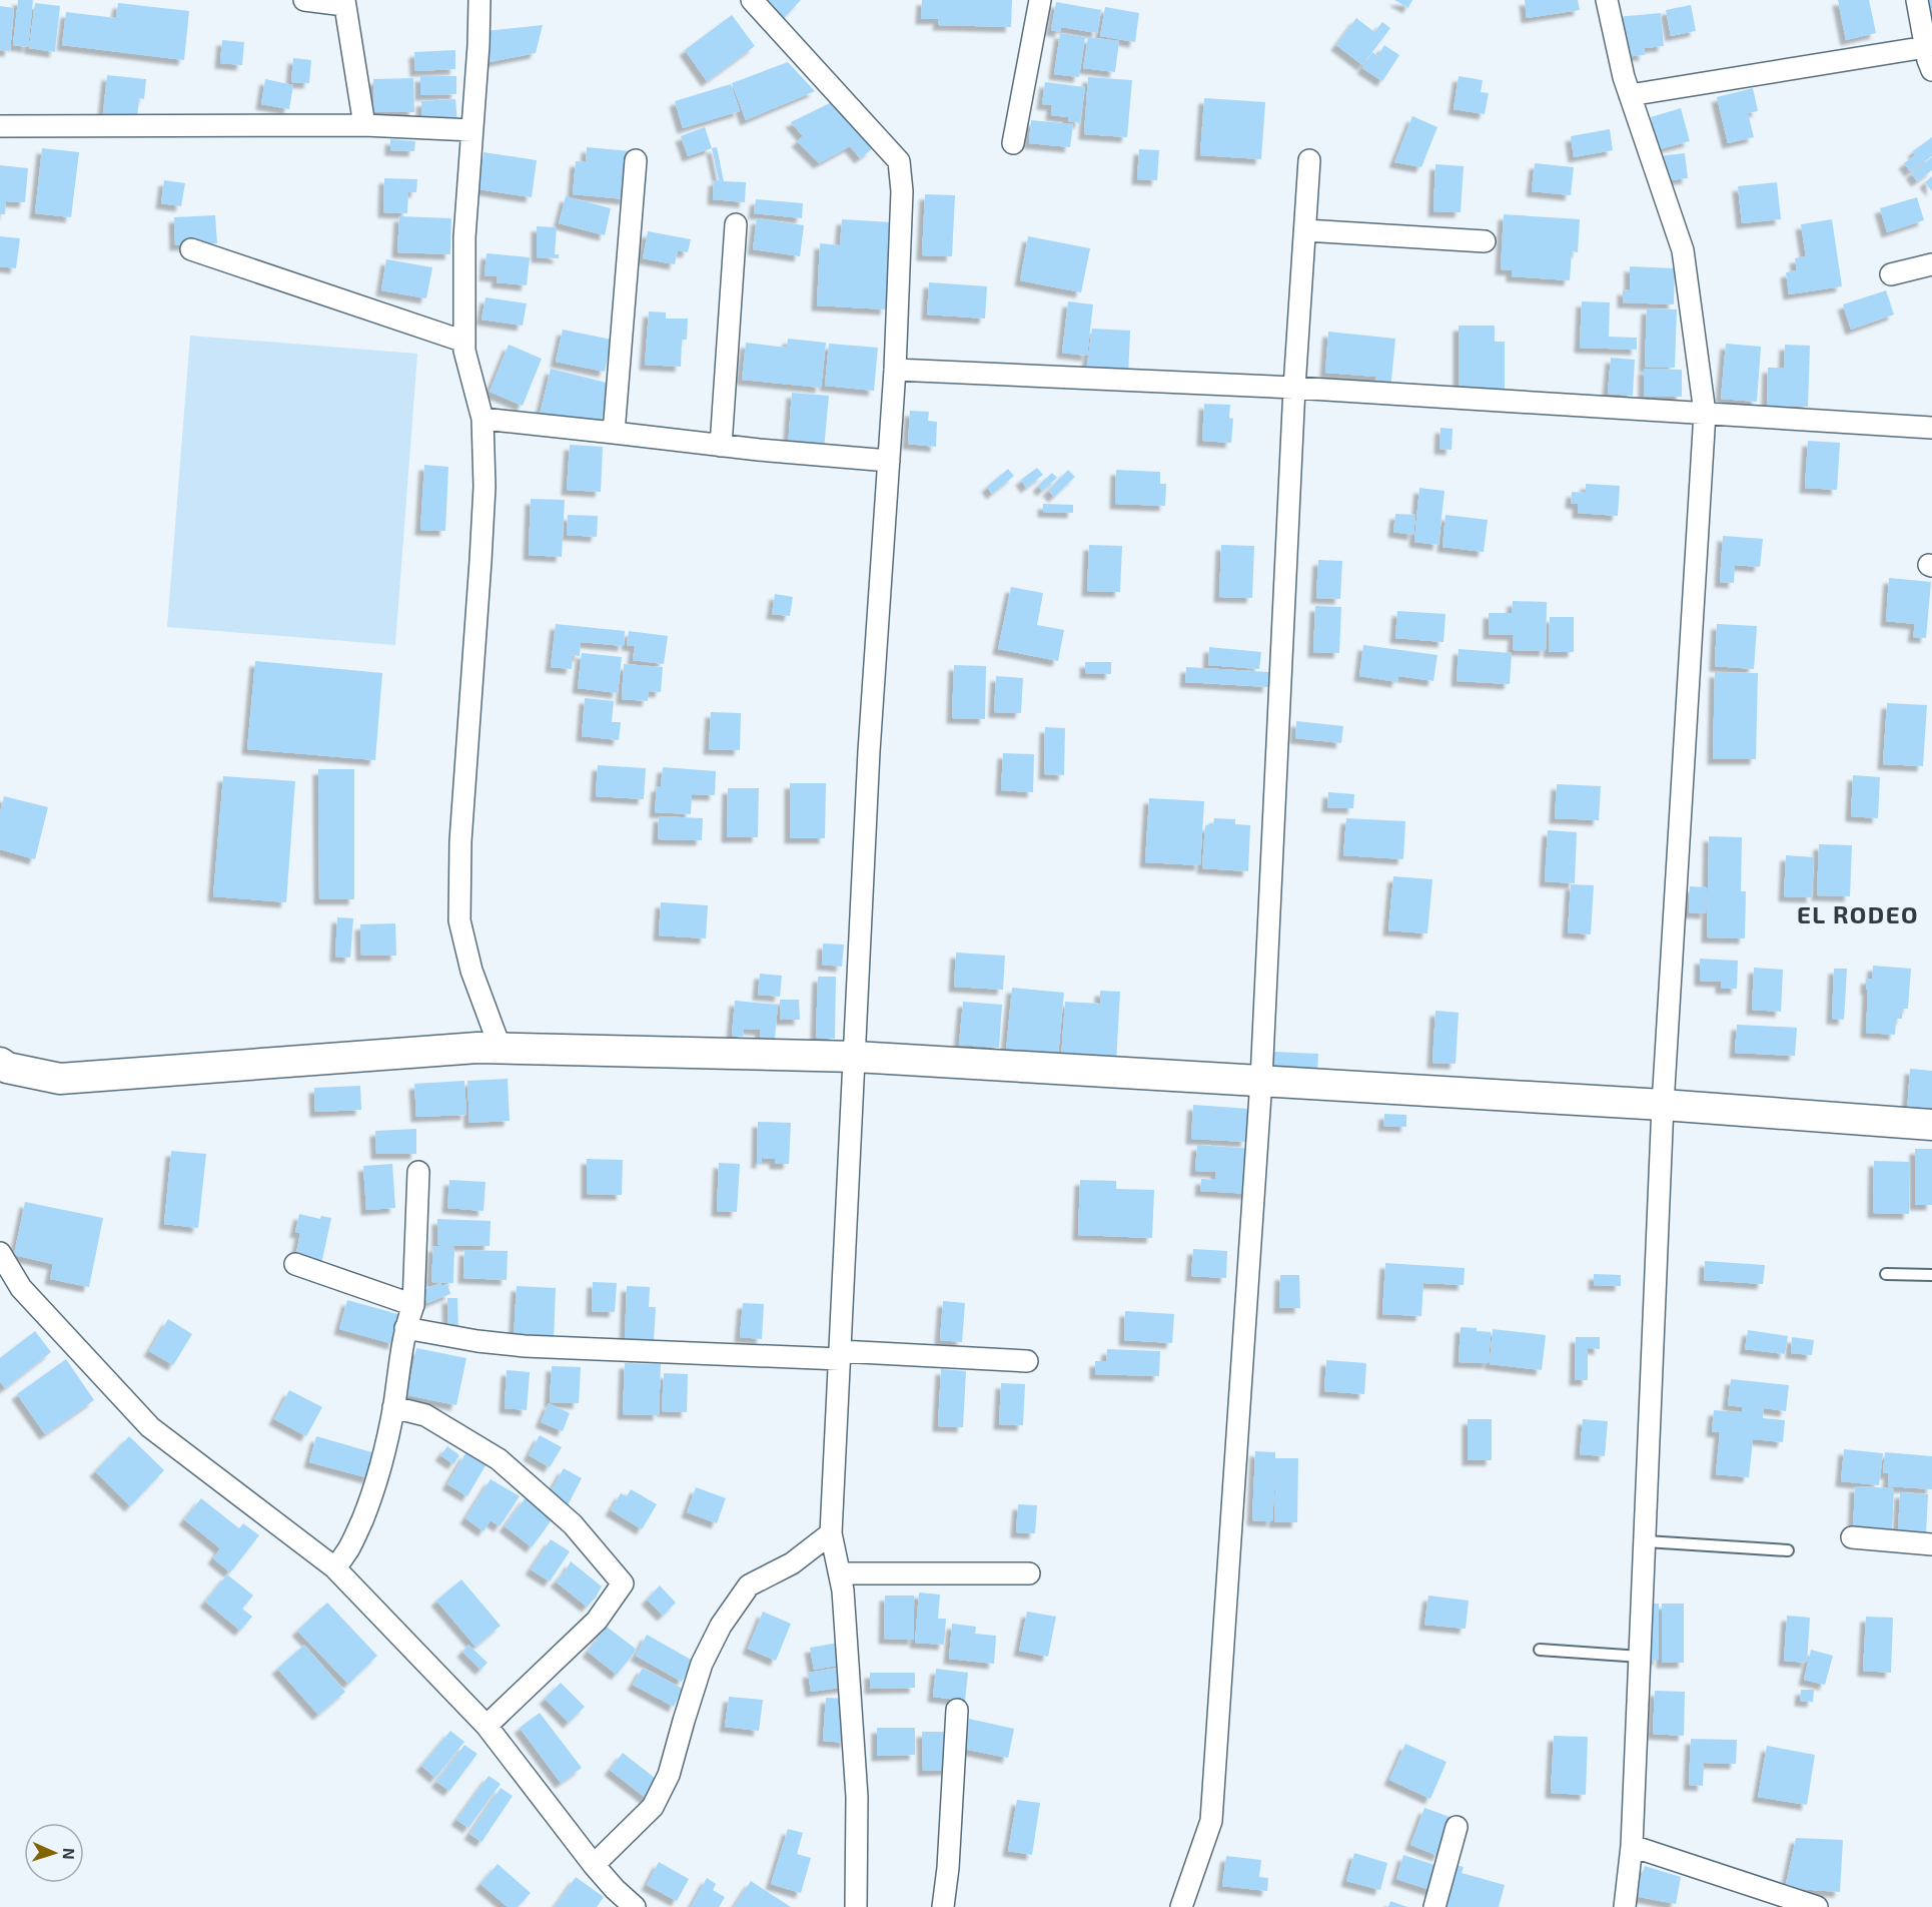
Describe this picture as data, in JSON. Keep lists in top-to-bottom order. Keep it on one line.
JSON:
{"districts":["EL RODEO"],"north":"right"}
